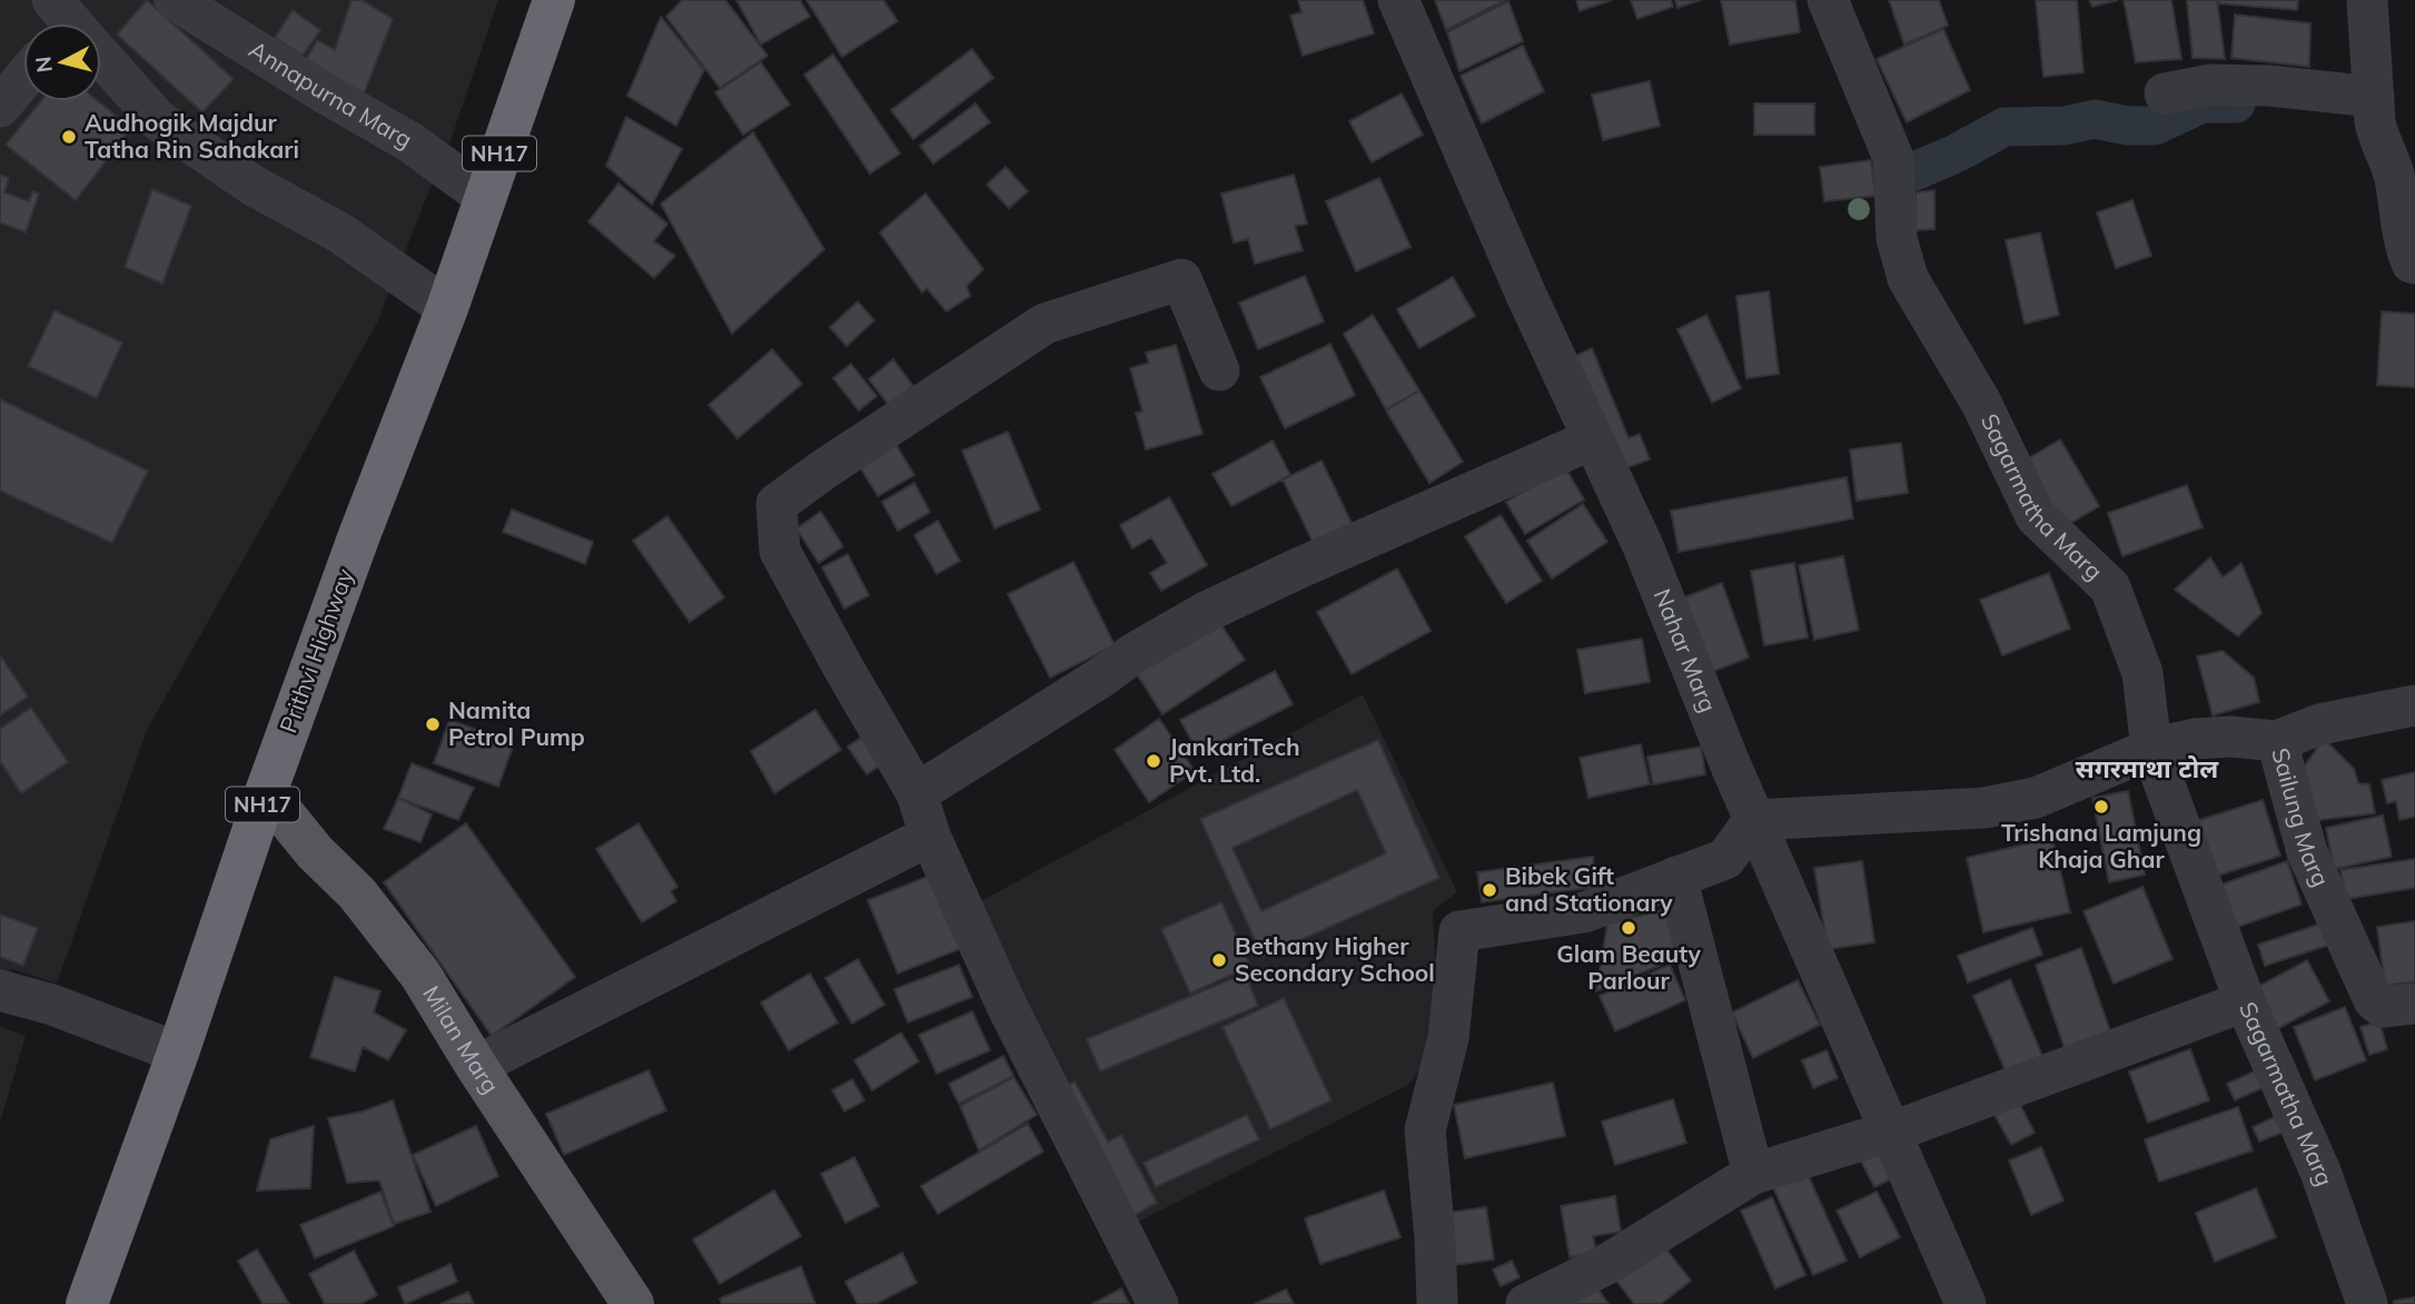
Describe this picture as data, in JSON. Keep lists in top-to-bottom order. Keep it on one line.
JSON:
{"streets":{"highway":["NH17","Prithvi Highway"],"main road":["Milan Marg"],"street":["Annapurna Marg","Sagarmatha Marg","Nahar Marg","Sailung Marg"]},"crossings":[["Annapurna Marg","Prithvi Highway"],["Sagarmatha Marg","Sailung Marg"],["Prithvi Highway","Milan Marg"],["Nahar Marg","Sailung Marg"]],"districts":["सगरमाथा टोल"],"places":["Audhogik Majdur Tatha Rin Sahakari","Namita Petrol Pump","JankariTech Pvt. Ltd.","Trishana Lamjung Khaja Ghar","Bibek Gift and Stationary","Glam Beauty Parlour","Bethany Higher Secondary School"],"north":"left"}
